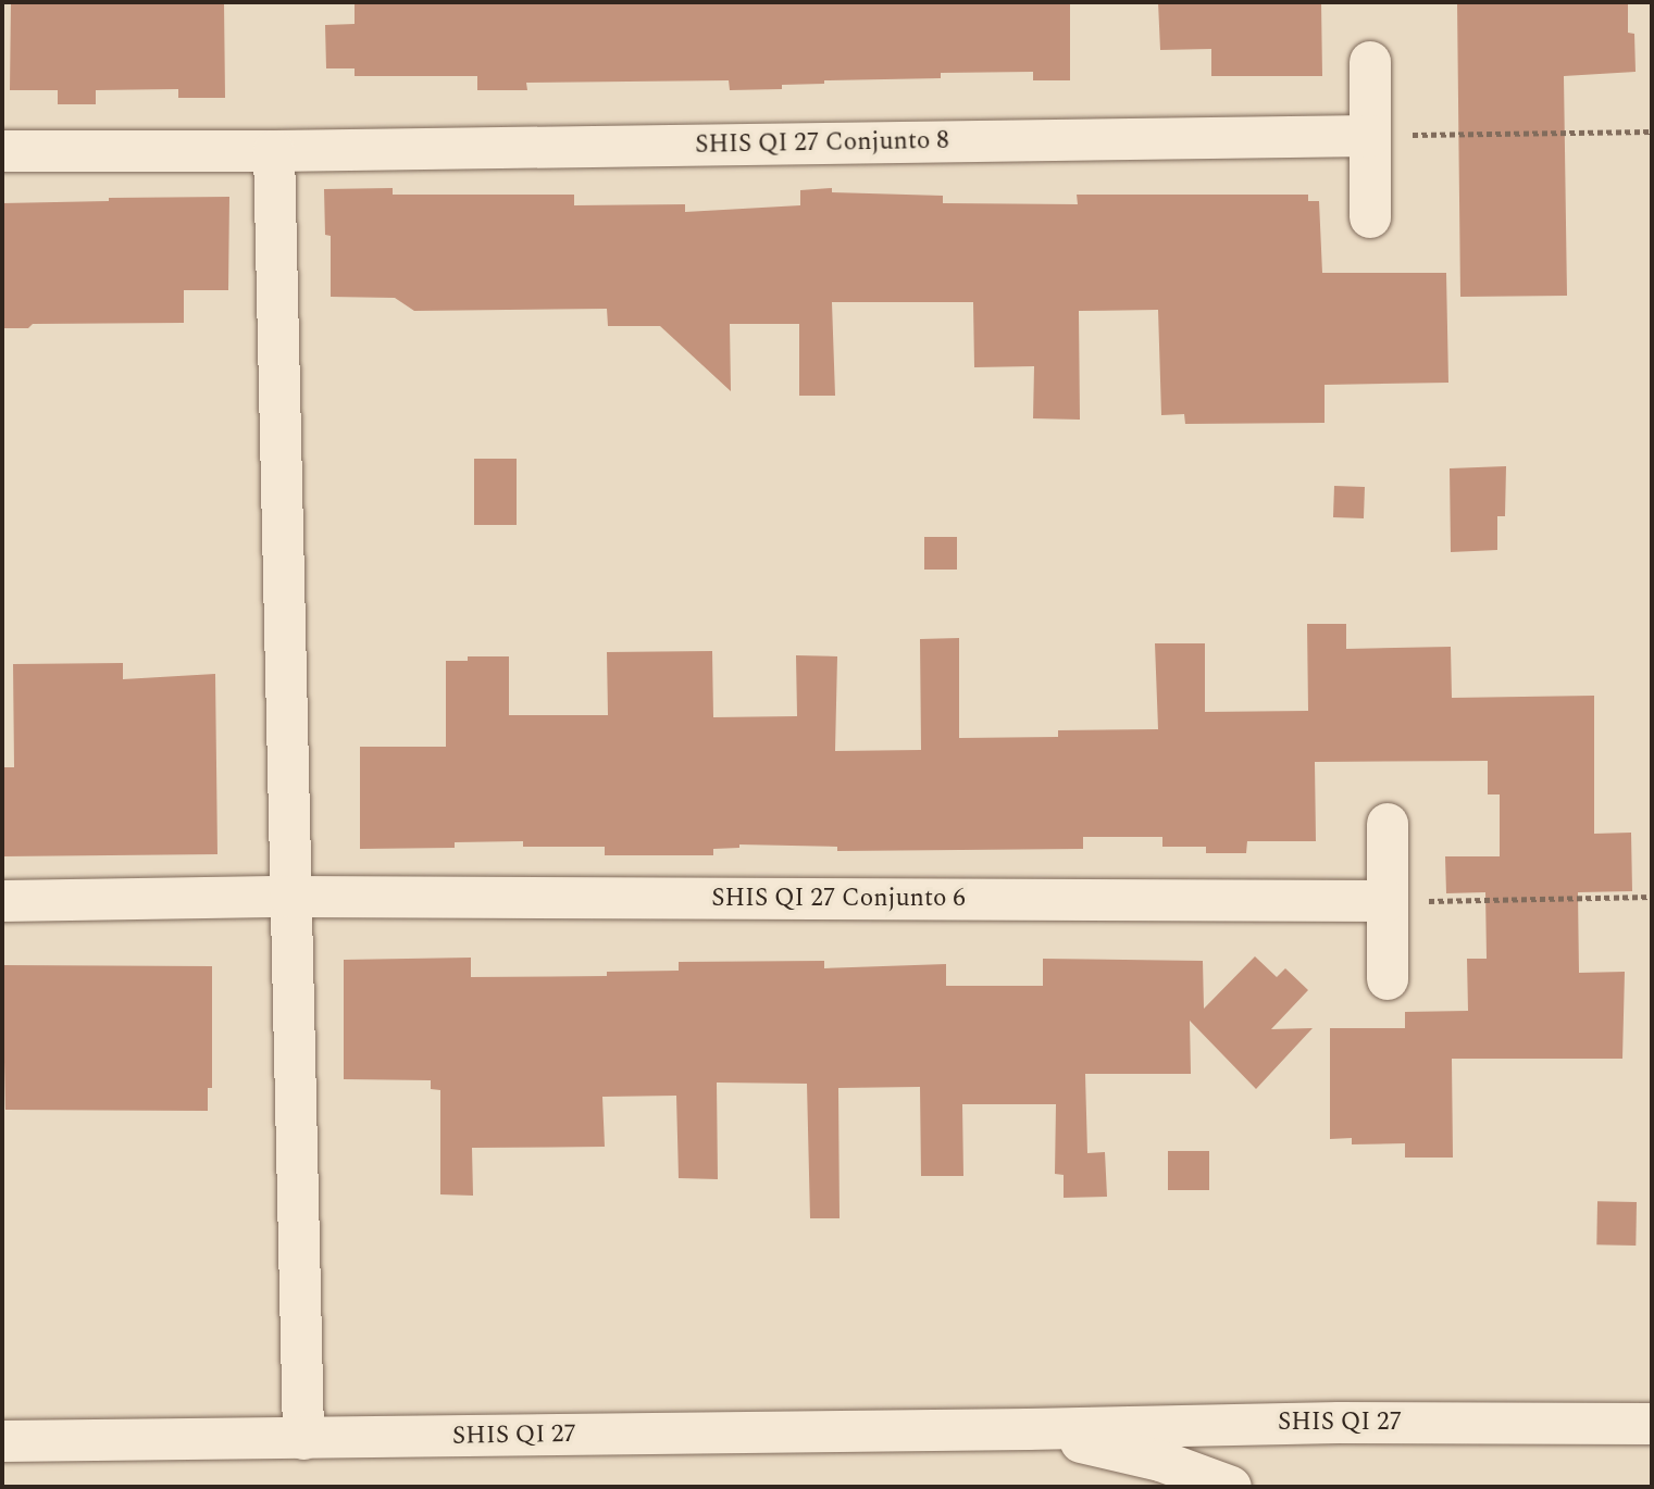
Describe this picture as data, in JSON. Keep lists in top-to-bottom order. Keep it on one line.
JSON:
{"streets":{"street":["SHIS QI 27 Conjunto 8","SHIS QI 27 Conjunto 6","SHIS QI 27"]}}
